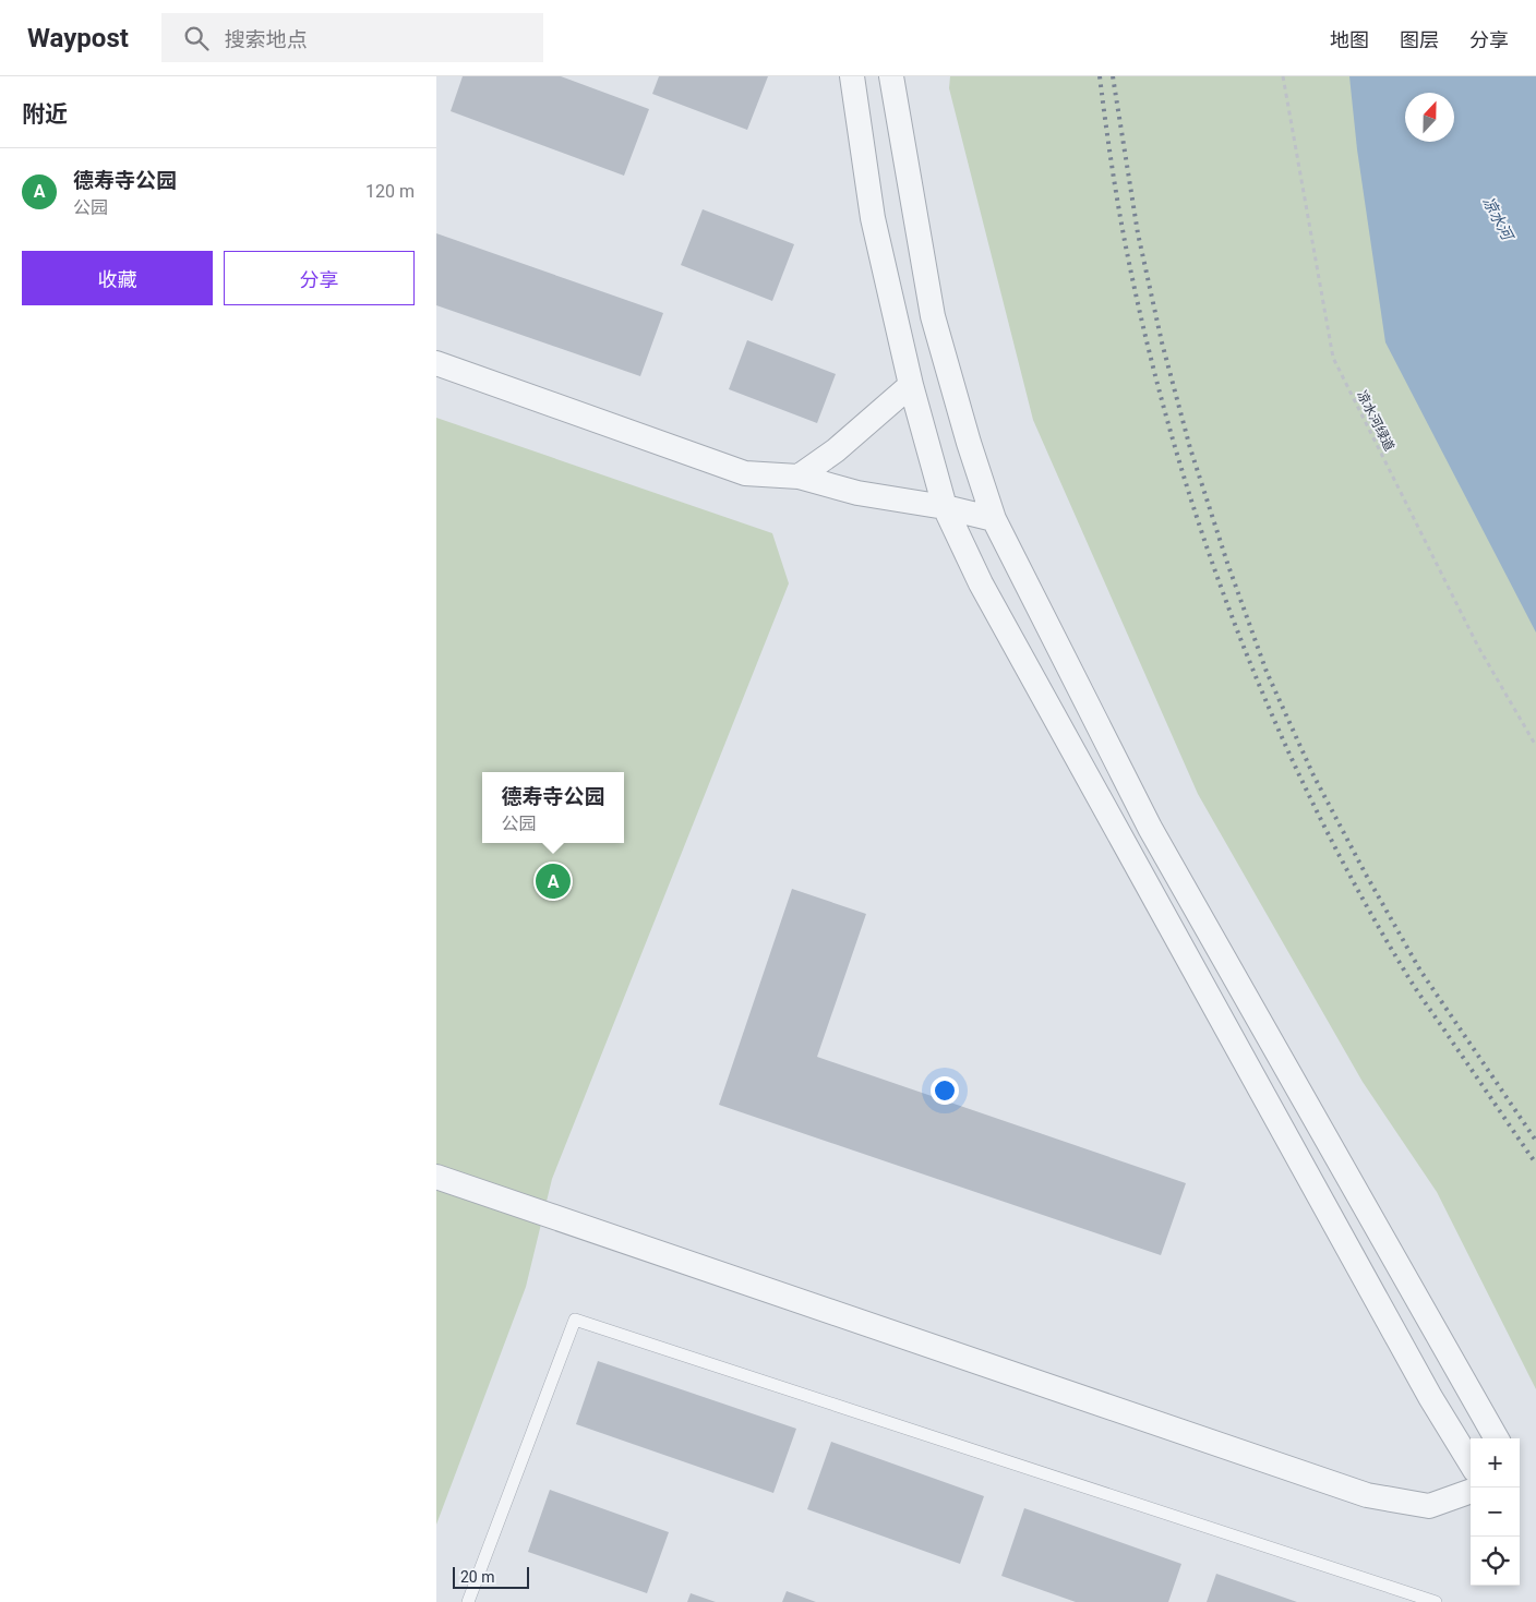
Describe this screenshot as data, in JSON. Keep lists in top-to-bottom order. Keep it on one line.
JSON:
{"streets":{"path":["凉水河绿道"]},"water":["凉水河"],"scale_bar":"20 m","north":"top","page":{"header":"Waypost","search":"搜索地点","nav":["地图","图层","分享"],"heading":"附近","list":[{"mark":"A","name":"德寿寺公园","note":"公园","value":"120 m"}],"buttons":["收藏","分享"],"popup":["德寿寺公园","公园"],"pins":"A","map_buttons":["+","−"],"scale":"20 m"}}
